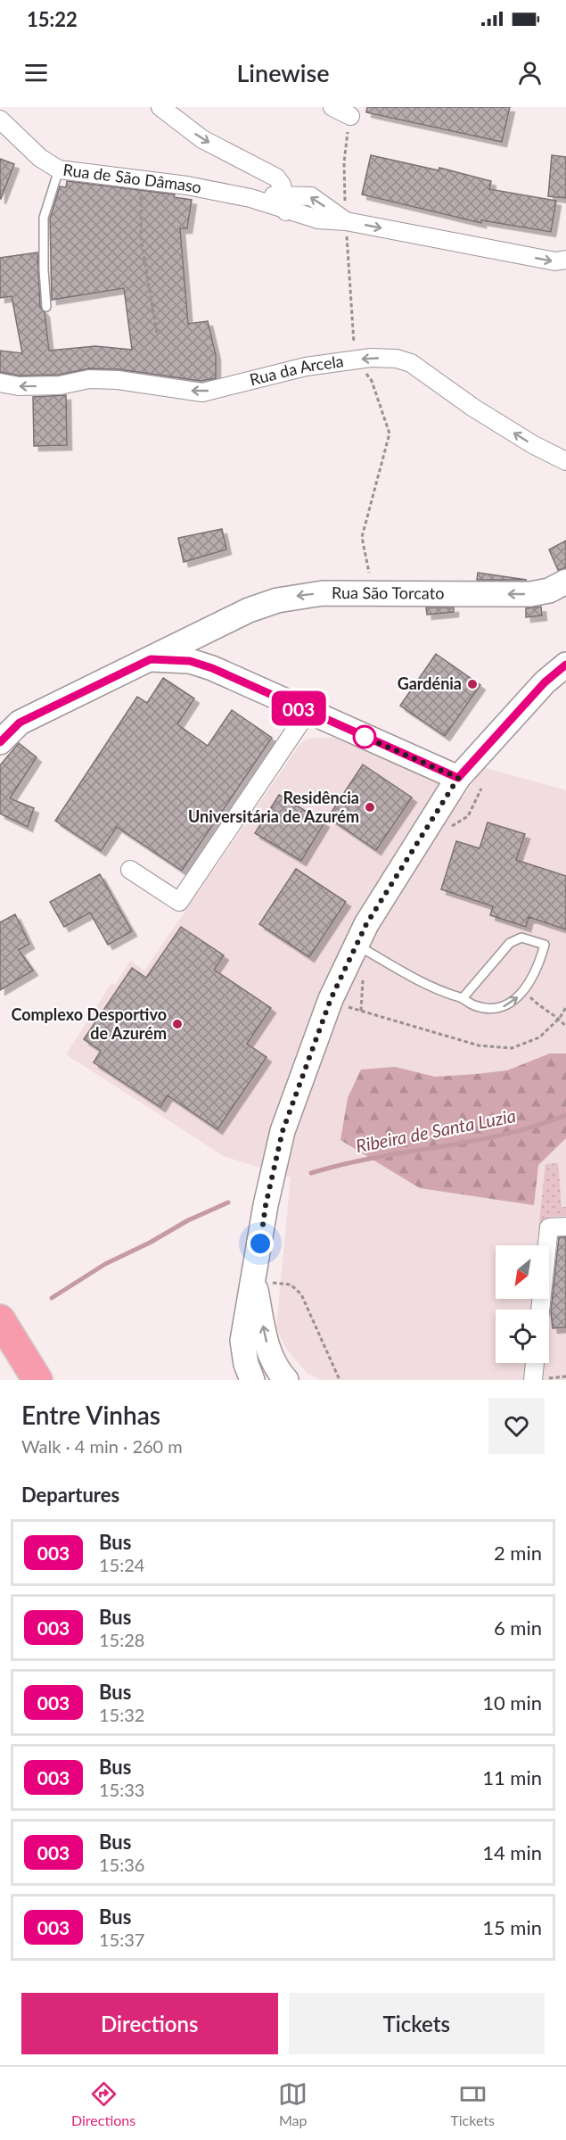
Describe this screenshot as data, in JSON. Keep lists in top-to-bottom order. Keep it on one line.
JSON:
{"streets":{"street":["Rua de São Dâmaso","Rua da Arcela","Rua São Torcato"]},"one_way":["Rua de São Dâmaso","Rua da Arcela","Rua São Torcato"],"water":["Ribeira de Santa Luzia"],"places":["Gardénia","Residência Universitária de Azurém","Complexo Desportivo de Azurém"],"lines":["bus line 003"],"north":"bottom left","page":{"status":"15:22","header":"Linewise","on_map":"003","heading":[["Entre Vinhas","Walk · 4 min · 260 m"],"Departures"],"list":[{"mark":"003","name":"Bus","note":"15:24","value":"2 min"},{"mark":"003","name":"Bus","note":"15:28","value":"6 min"},{"mark":"003","name":"Bus","note":"15:32","value":"10 min"},{"mark":"003","name":"Bus","note":"15:33","value":"11 min"},{"mark":"003","name":"Bus","note":"15:36","value":"14 min"},{"mark":"003","name":"Bus","note":"15:37","value":"15 min"}],"buttons":["Directions","Tickets"],"tabs":["Directions","Map","Tickets"]}}
